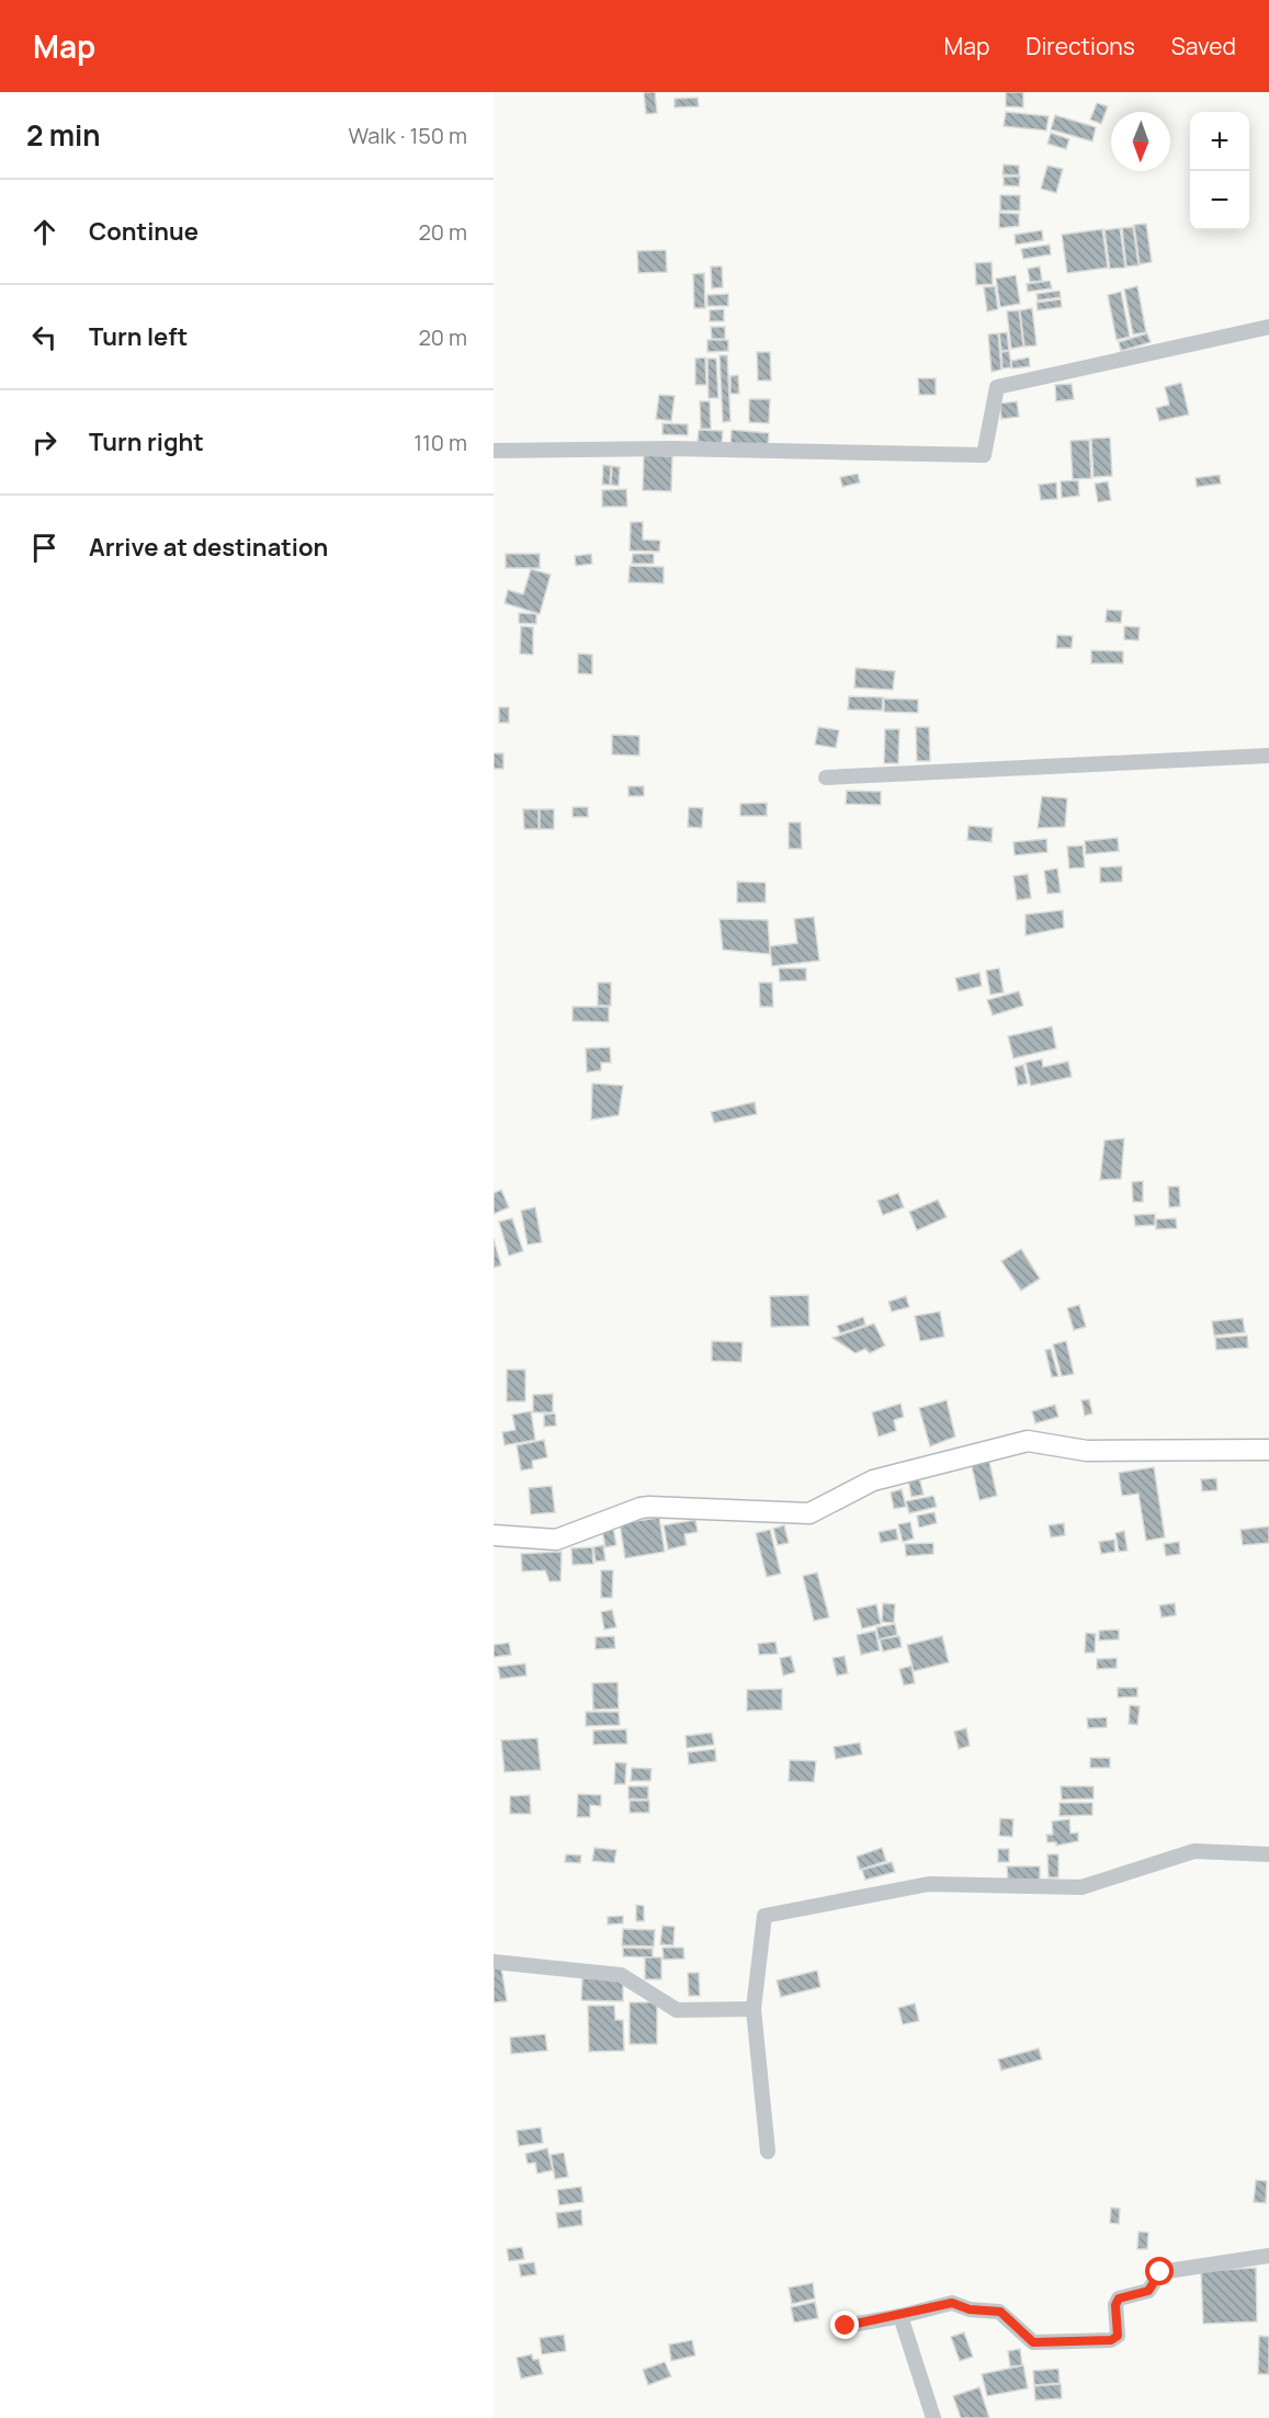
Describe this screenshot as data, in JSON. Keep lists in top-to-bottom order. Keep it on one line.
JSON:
{"north":"bottom","page":{"header":"Map","nav":["Map","Directions","Saved"],"heading":["2 min","Walk · 150 m"],"map_buttons":["+","−"],"list":[["Continue","20 m"],["Turn left","20 m"],["Turn right","110 m"],"Arrive at destination"]}}
